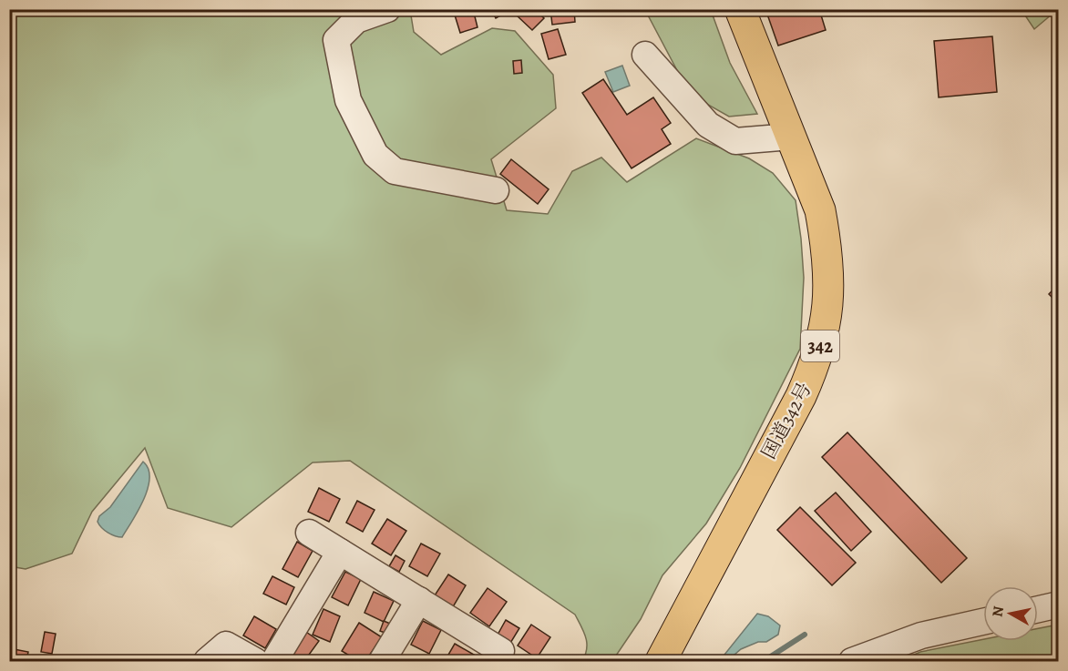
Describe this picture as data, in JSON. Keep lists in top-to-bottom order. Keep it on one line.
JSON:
{"streets":{"highway":["342","国道342号"]},"north":"left"}
